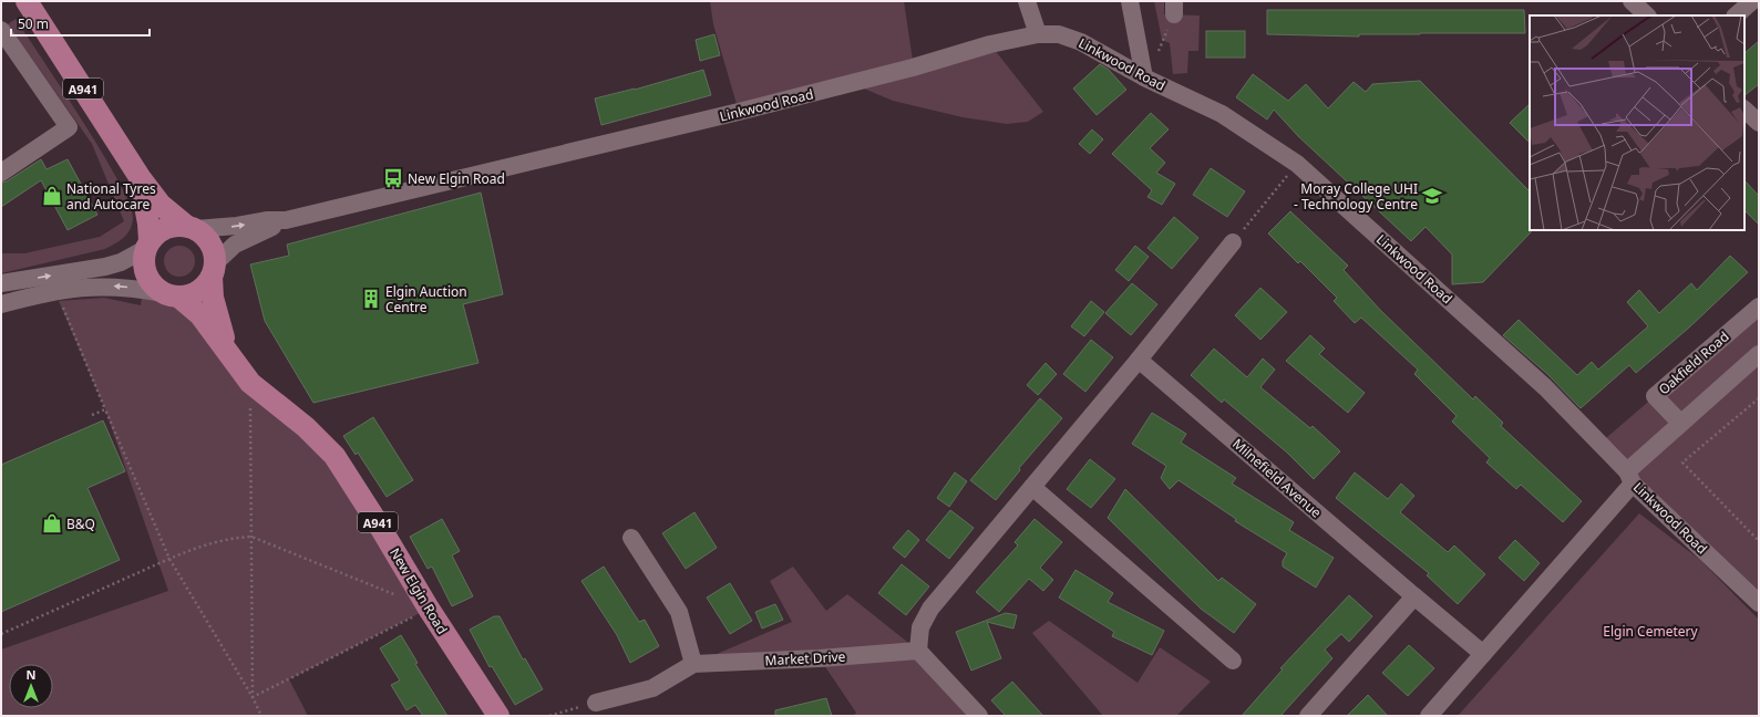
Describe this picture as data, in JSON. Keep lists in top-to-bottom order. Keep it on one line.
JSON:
{"streets":{"main road":["A941","New Elgin Road"],"street":["Linkwood Road","Oakfield Road","Milnefield Avenue","Market Drive"]},"crossings":[["Linkwood Road","A941"],["Linkwood Road","New Elgin Road"],["A941","New Elgin Road"]],"parks":["Elgin Cemetery"],"places":{"bus stop":["New Elgin Road"],"shop":["National Tyres and Autocare","B&Q"],"school or university":["Moray College UHI - Technology Centre"],"building":["Elgin Auction Centre"]},"scale_bar":"50 m","north":"top"}
